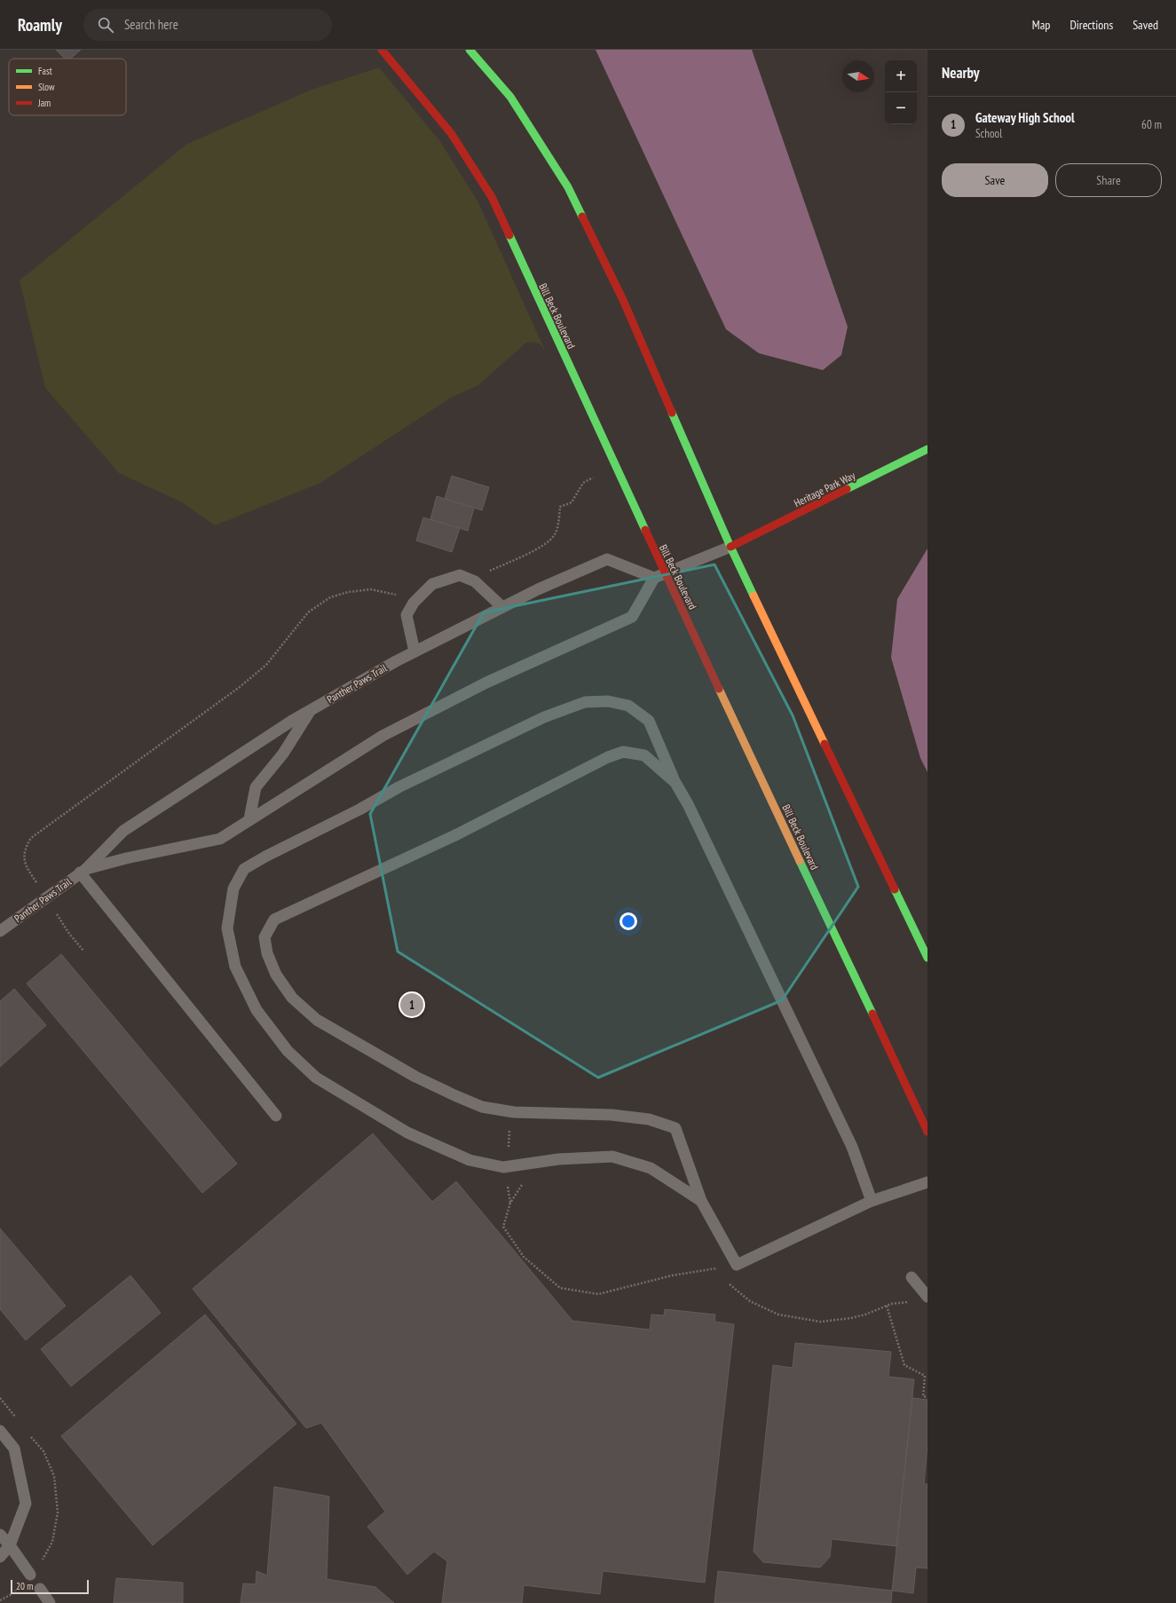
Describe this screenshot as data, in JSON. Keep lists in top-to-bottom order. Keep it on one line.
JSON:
{"streets":{"street":["Bill Beck Boulevard","Heritage Park Way"],"lane":["Panther Paws Trail"]},"crossings":[["Bill Beck Boulevard","Panther Paws Trail"]],"legend":["Fast","Slow","Jam"],"scale_bar":"20 m","north":"right","page":{"header":"Roamly","search":"Search here","nav":["Map","Directions","Saved"],"heading":"Nearby","map_buttons":["+","−"],"list":[{"mark":"1","name":"Gateway High School","note":"School","value":"60 m"}],"buttons":["Save","Share"],"pins":"1","scale":"20 m"}}
